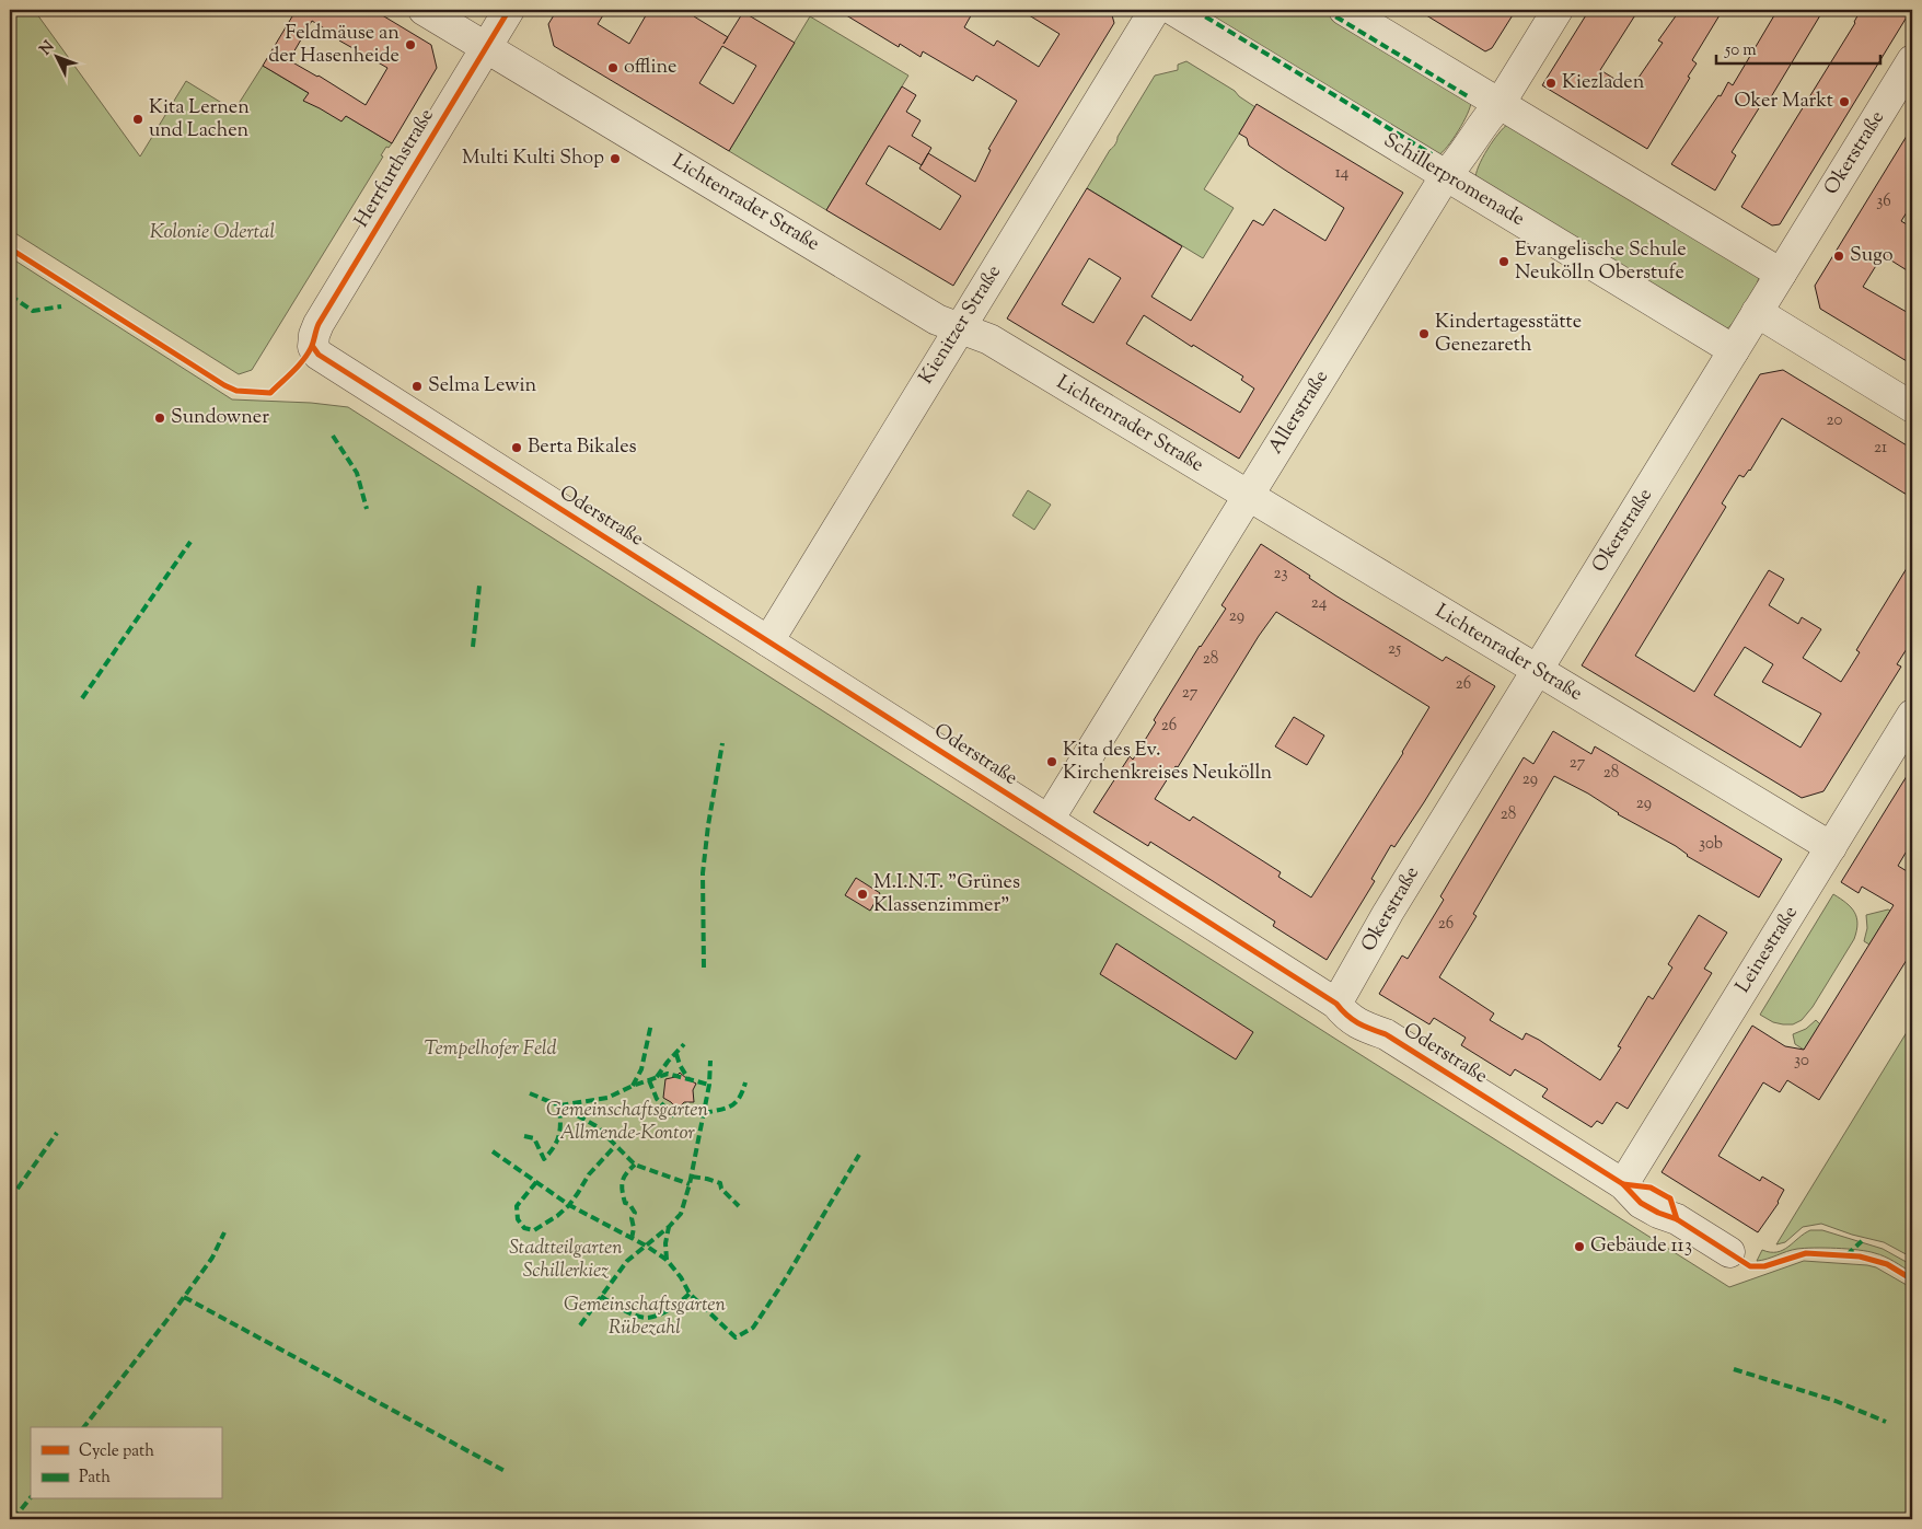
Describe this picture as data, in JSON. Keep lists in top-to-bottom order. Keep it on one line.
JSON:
{"streets":{"street":["Okerstraße","Herrfurthstraße","Schillerpromenade","Lichtenrader Straße","Kienitzer Straße","Allerstraße","Oderstraße","Leinestraße"]},"crossings":[["Okerstraße","Schillerpromenade"],["Okerstraße","Lichtenrader Straße"],["Okerstraße","Oderstraße"],["Herrfurthstraße","Lichtenrader Straße"],["Herrfurthstraße","Oderstraße"],["Schillerpromenade","Allerstraße"],["Lichtenrader Straße","Kienitzer Straße"],["Lichtenrader Straße","Allerstraße"],["Lichtenrader Straße","Leinestraße"],["Kienitzer Straße","Oderstraße"],["Allerstraße","Oderstraße"],["Oderstraße","Leinestraße"]],"parks":["Kolonie Odertal","Tempelhofer Feld","Gemeinschaftsgarten Allmende-Kontor","Stadtteilgarten Schillerkiez","Gemeinschaftsgarten Rübezahl"],"places":["Feldmäuse an der Hasenheide","offline","Kiezladen","Oker Markt","Kita Lernen und Lachen","Multi Kulti Shop","Sugo","Evangelische Schule Neukölln Oberstufe","Kindertagesstätte Genezareth","Selma Lewin","Sundowner","Berta Bikales","Kita des Ev. Kirchenkreises Neukölln","M.I.N.T. \"Grünes Klassenzimmer\"","Gebäude 113"],"house_numbers":["14","36","20","21","23","24","29","25","28","26","27","26","27","28","29","29","28","30b","26","30"],"legend":["Cycle path","Path"],"scale_bar":"50 m","north":"top left"}
